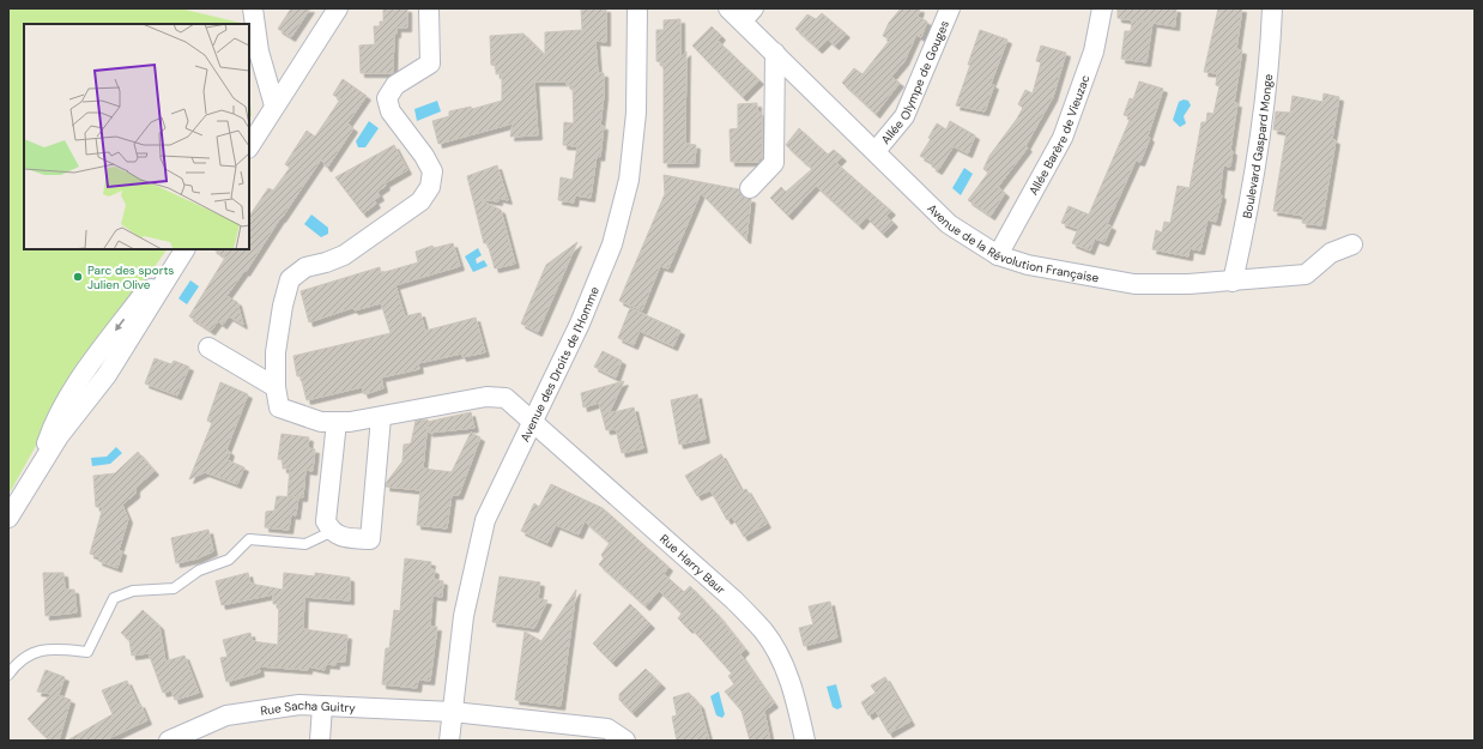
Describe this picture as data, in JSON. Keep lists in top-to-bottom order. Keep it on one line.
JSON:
{"streets":{"street":["Allée Olympe de Gouges","Allée Barère de Vieuzac","Boulevard Gaspard Monge","Avenue de la Révolution Française","Avenue des Droits de l'Homme","Rue Harry Baur","Rue Sacha Guitry"]},"crossings":[["Allée Olympe de Gouges","Avenue de la Révolution Française"],["Allée Barère de Vieuzac","Avenue de la Révolution Française"],["Boulevard Gaspard Monge","Avenue de la Révolution Française"],["Avenue des Droits de l'Homme","Rue Harry Baur"],["Avenue des Droits de l'Homme","Rue Sacha Guitry"]],"places":["Parc des sports Julien Olive"]}
